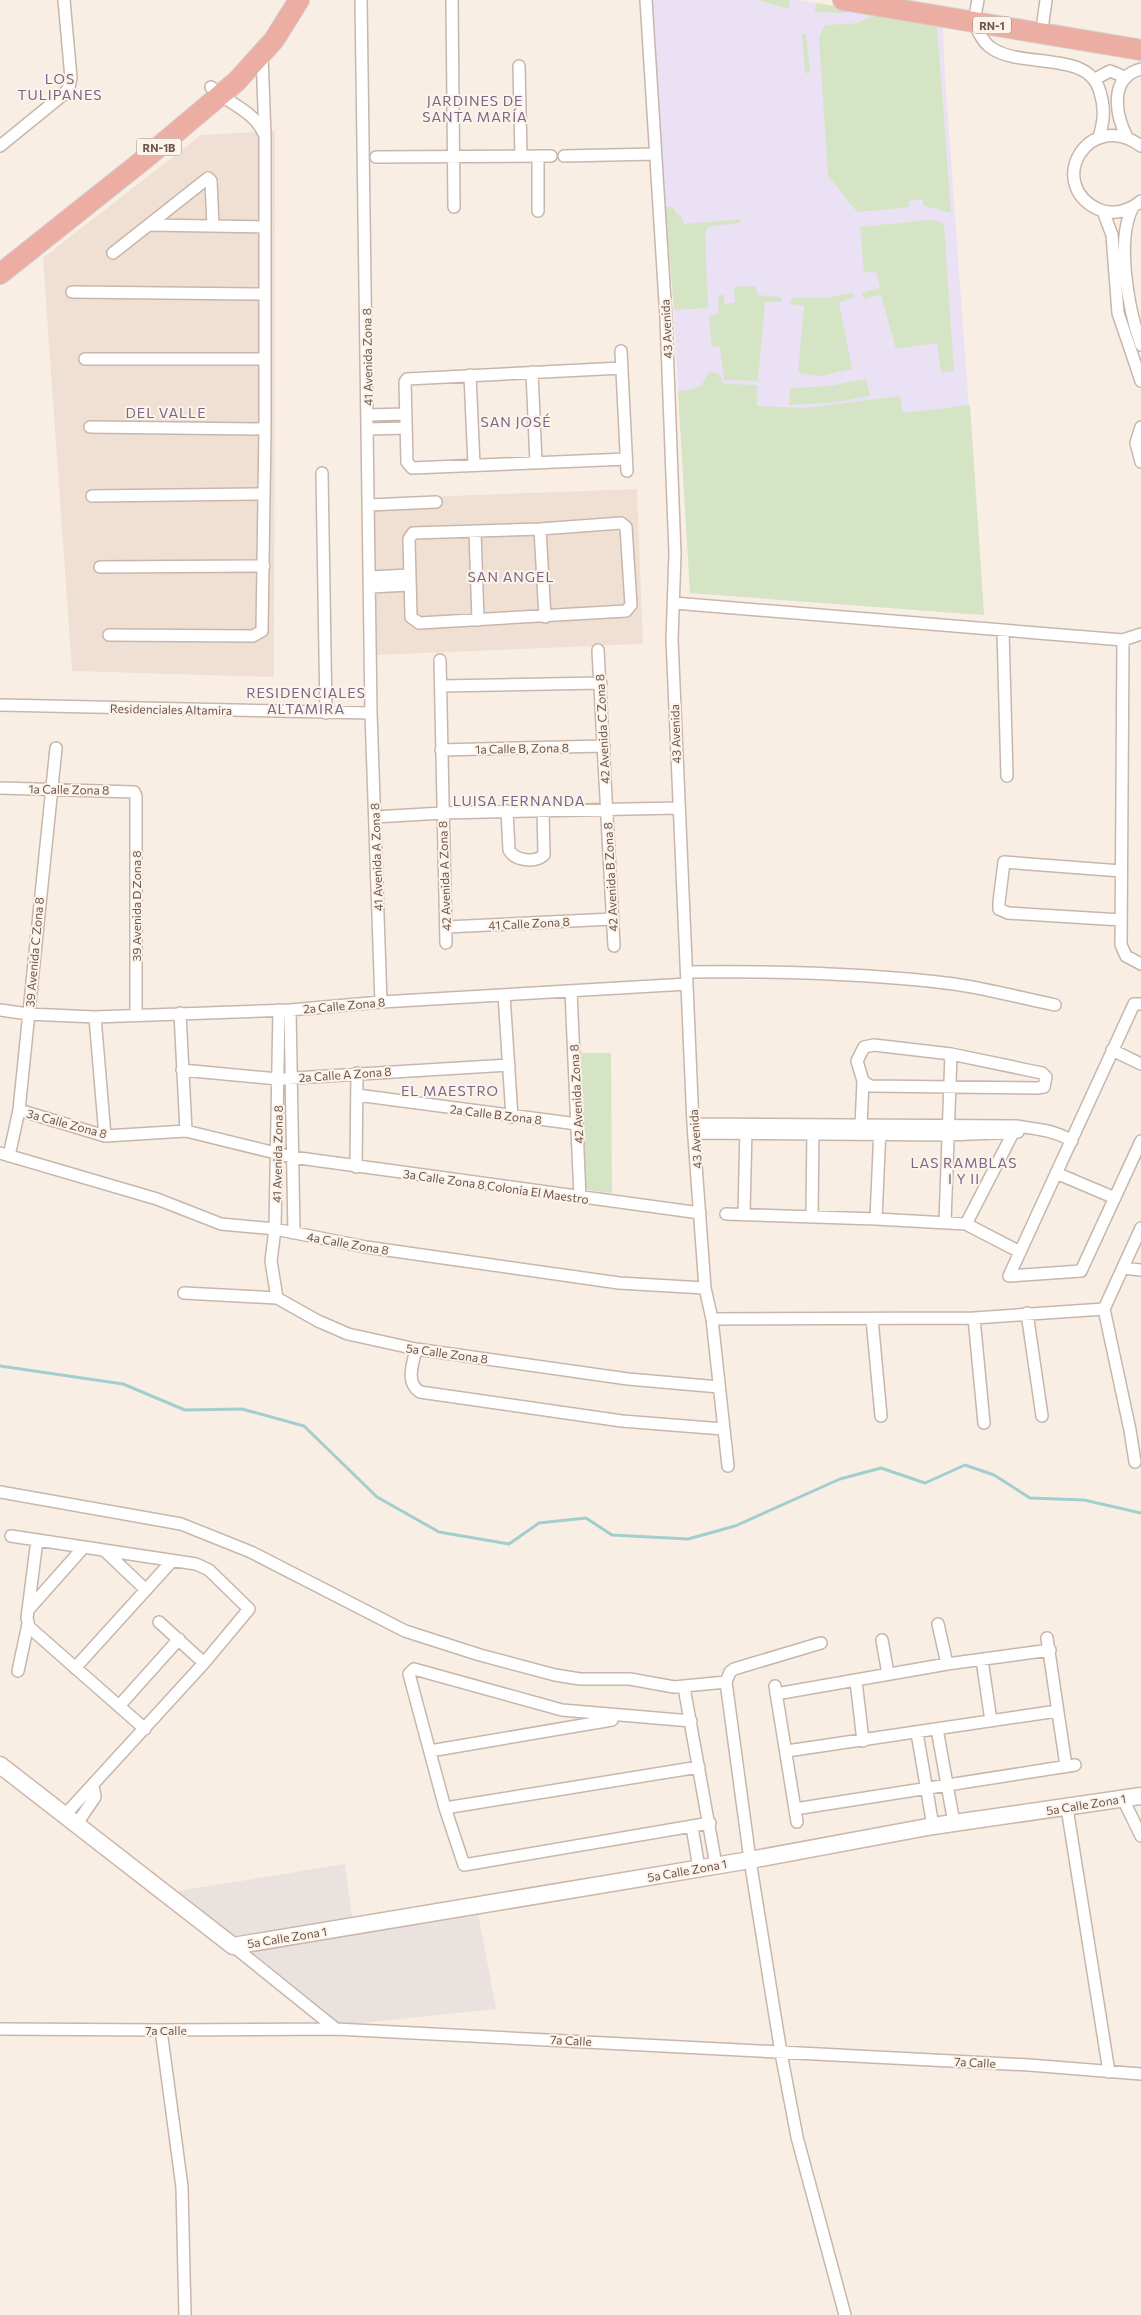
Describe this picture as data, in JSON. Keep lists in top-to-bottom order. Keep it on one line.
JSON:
{"streets":{"highway":["RN-1","RN-1B"],"street":["43 Avenida","41 Avenida Zona 8","Residenciales Altamira","42 Avenida C Zona 8","1a Calle B, Zona 8","1a Calle Zona 8","41 Avenida A Zona 8","42 Avenida A Zona 8","42 Avenida B Zona 8","39 Avenida D Zona 8","41 Calle Zona 8","39 Avenida C Zona 8","2a Calle Zona 8","2a Calle A Zona 8","42 Avenida Zona 8","2a Calle B Zona 8","3a Calle Zona 8","3a Calle Zona 8 Colonia El Maestro","4a Calle Zona 8","5a Calle Zona 8","5a Calle Zona 1","7a Calle"]},"crossings":[["43 Avenida","2a Calle Zona 8"],["43 Avenida","3a Calle Zona 8 Colonia El Maestro"],["43 Avenida","4a Calle Zona 8"],["43 Avenida","5a Calle Zona 8"],["41 Avenida Zona 8","Residenciales Altamira"],["41 Avenida Zona 8","41 Avenida A Zona 8"],["41 Avenida Zona 8","2a Calle Zona 8"],["41 Avenida Zona 8","2a Calle A Zona 8"],["41 Avenida Zona 8","3a Calle Zona 8"],["41 Avenida Zona 8","3a Calle Zona 8 Colonia El Maestro"],["41 Avenida Zona 8","4a Calle Zona 8"],["41 Avenida Zona 8","5a Calle Zona 8"],["Residenciales Altamira","41 Avenida A Zona 8"],["42 Avenida C Zona 8","1a Calle B, Zona 8"],["42 Avenida C Zona 8","42 Avenida B Zona 8"],["1a Calle B, Zona 8","42 Avenida A Zona 8"],["1a Calle Zona 8","39 Avenida D Zona 8"],["1a Calle Zona 8","39 Avenida C Zona 8"],["41 Avenida A Zona 8","2a Calle Zona 8"],["42 Avenida A Zona 8","41 Calle Zona 8"],["42 Avenida B Zona 8","41 Calle Zona 8"],["39 Avenida D Zona 8","2a Calle Zona 8"],["39 Avenida C Zona 8","2a Calle Zona 8"],["39 Avenida C Zona 8","3a Calle Zona 8"],["39 Avenida C Zona 8","4a Calle Zona 8"],["2a Calle Zona 8","42 Avenida Zona 8"],["42 Avenida Zona 8","2a Calle B Zona 8"],["42 Avenida Zona 8","3a Calle Zona 8 Colonia El Maestro"],["3a Calle Zona 8","3a Calle Zona 8 Colonia El Maestro"]],"districts":["LOS TULIPANES","JARDINES DE SANTA MARÍA","DEL VALLE","SAN JOSÉ","SAN ANGEL","RESIDENCIALES ALTAMIRA","LUISA FERNANDA","EL MAESTRO","LAS RAMBLAS I Y II"]}
